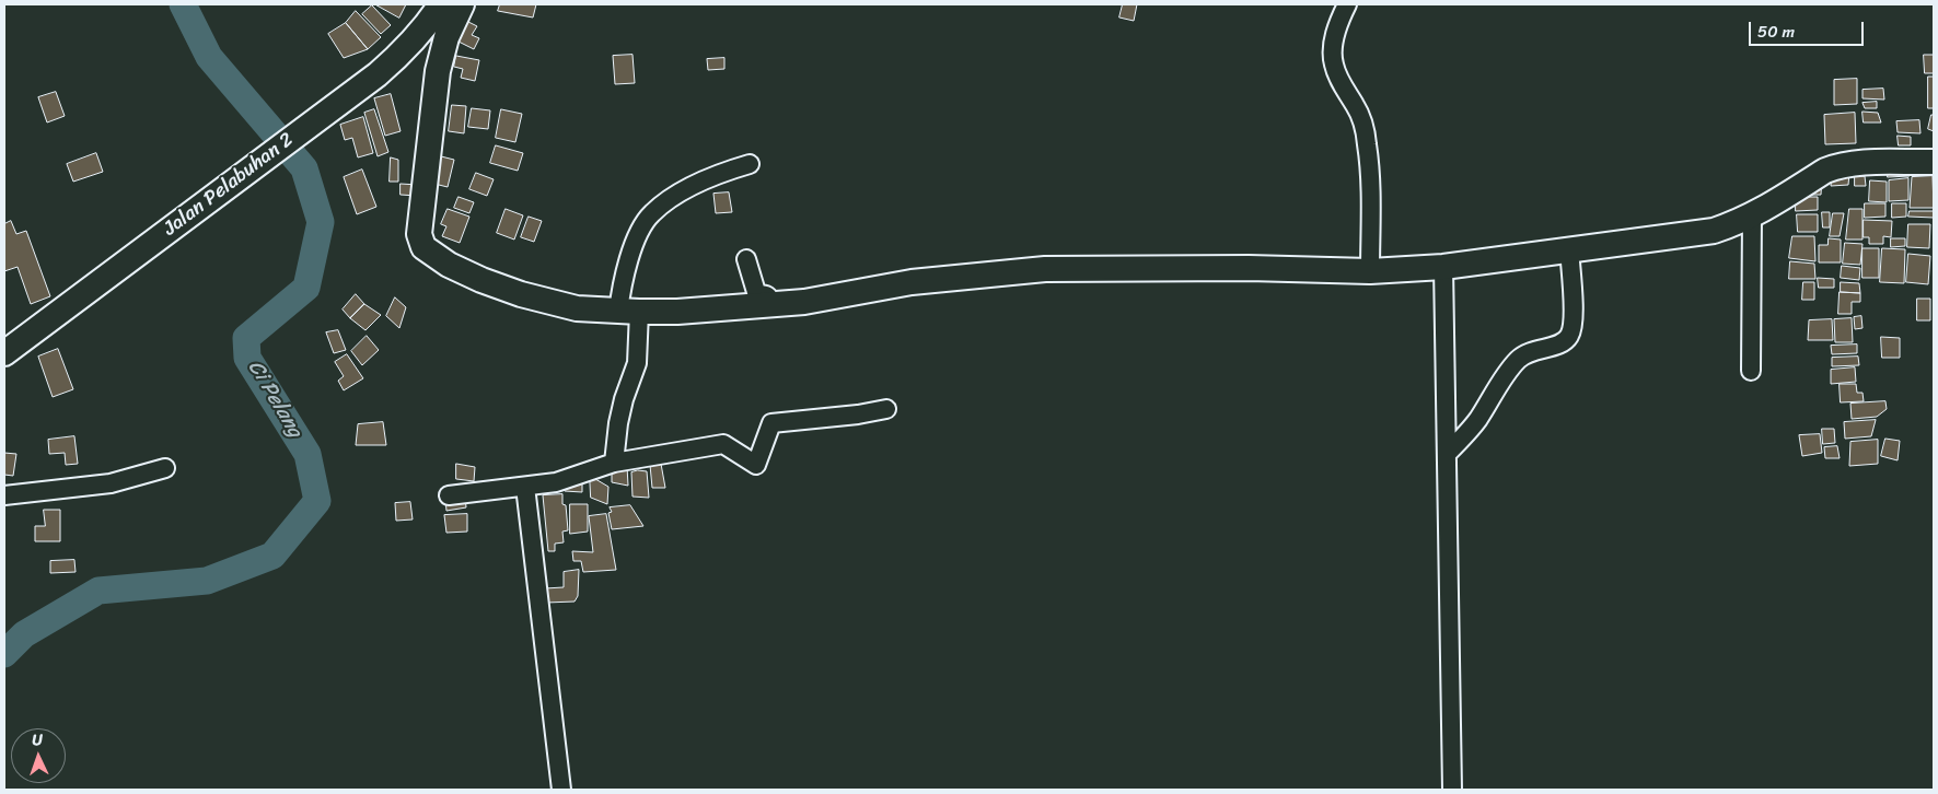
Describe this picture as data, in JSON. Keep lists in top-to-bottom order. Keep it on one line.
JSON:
{"streets":{"street":["Jalan Pelabuhan 2"]},"water":["Ci Pelang"],"scale_bar":"50 m","north":"top"}
